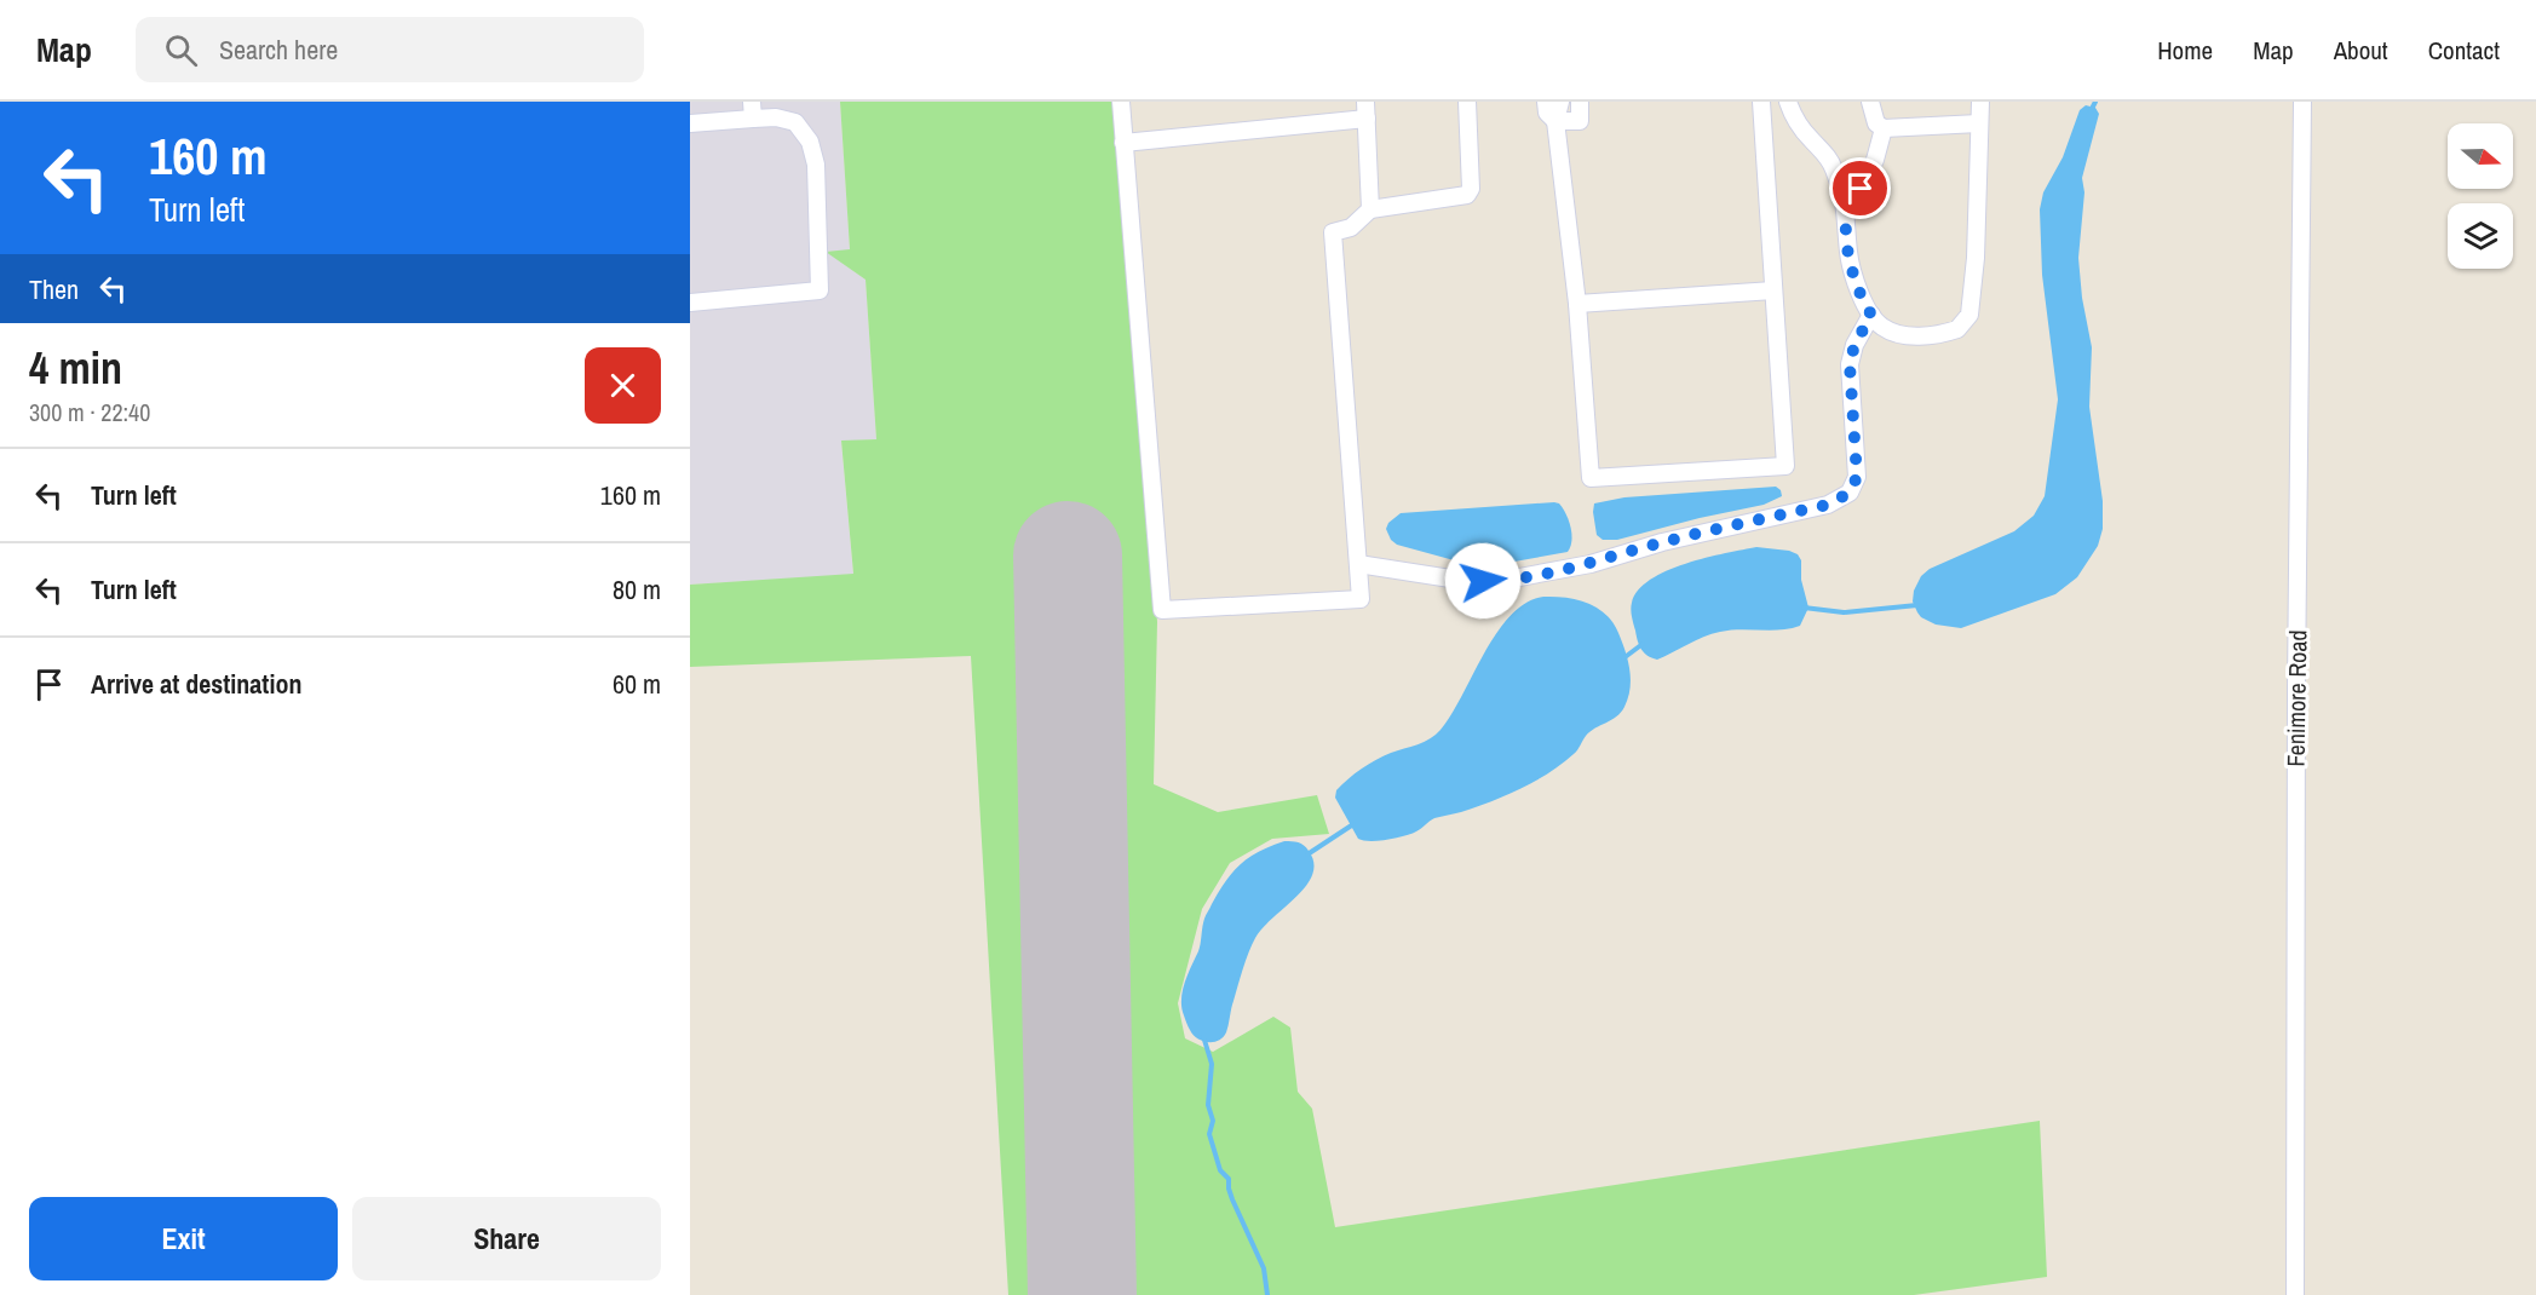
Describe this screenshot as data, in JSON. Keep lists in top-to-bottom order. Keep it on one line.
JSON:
{"streets":{"street":["Fenimore Road"]},"north":"right","page":{"header":"Map","search":"Search here","nav":["Home","Map","About","Contact"],"turn":["160 m","Turn left"],"then":"Then","heading":["4 min","300 m · 22:40"],"list":[{"name":"Turn left","value":"160 m"},{"name":"Turn left","value":"80 m"},{"name":"Arrive at destination","value":"60 m"}],"buttons":["Exit","Share"]}}
